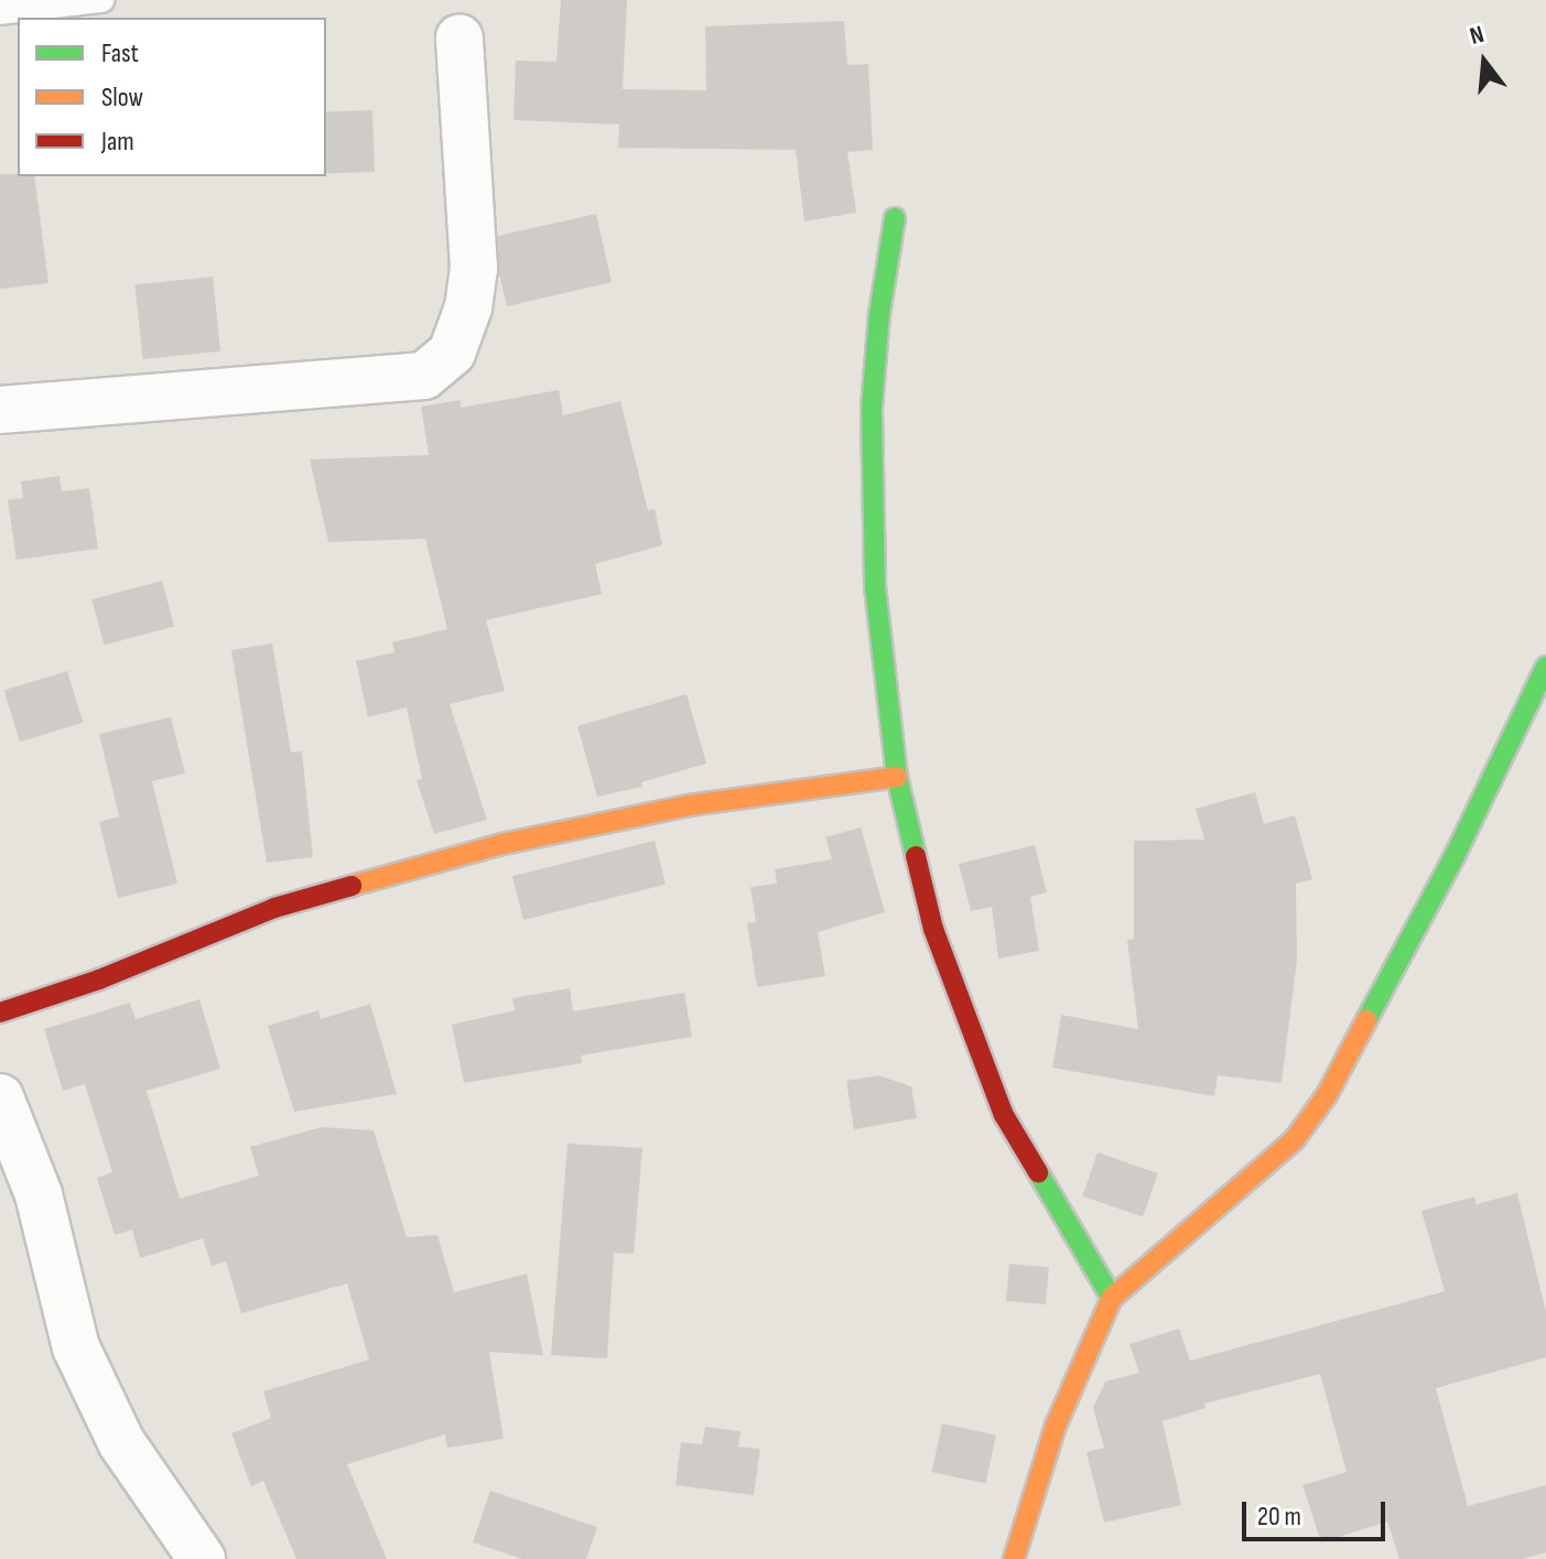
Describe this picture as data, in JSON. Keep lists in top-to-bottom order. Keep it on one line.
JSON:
{"legend":["Fast","Slow","Jam"],"scale_bar":"20 m","north":"top"}
